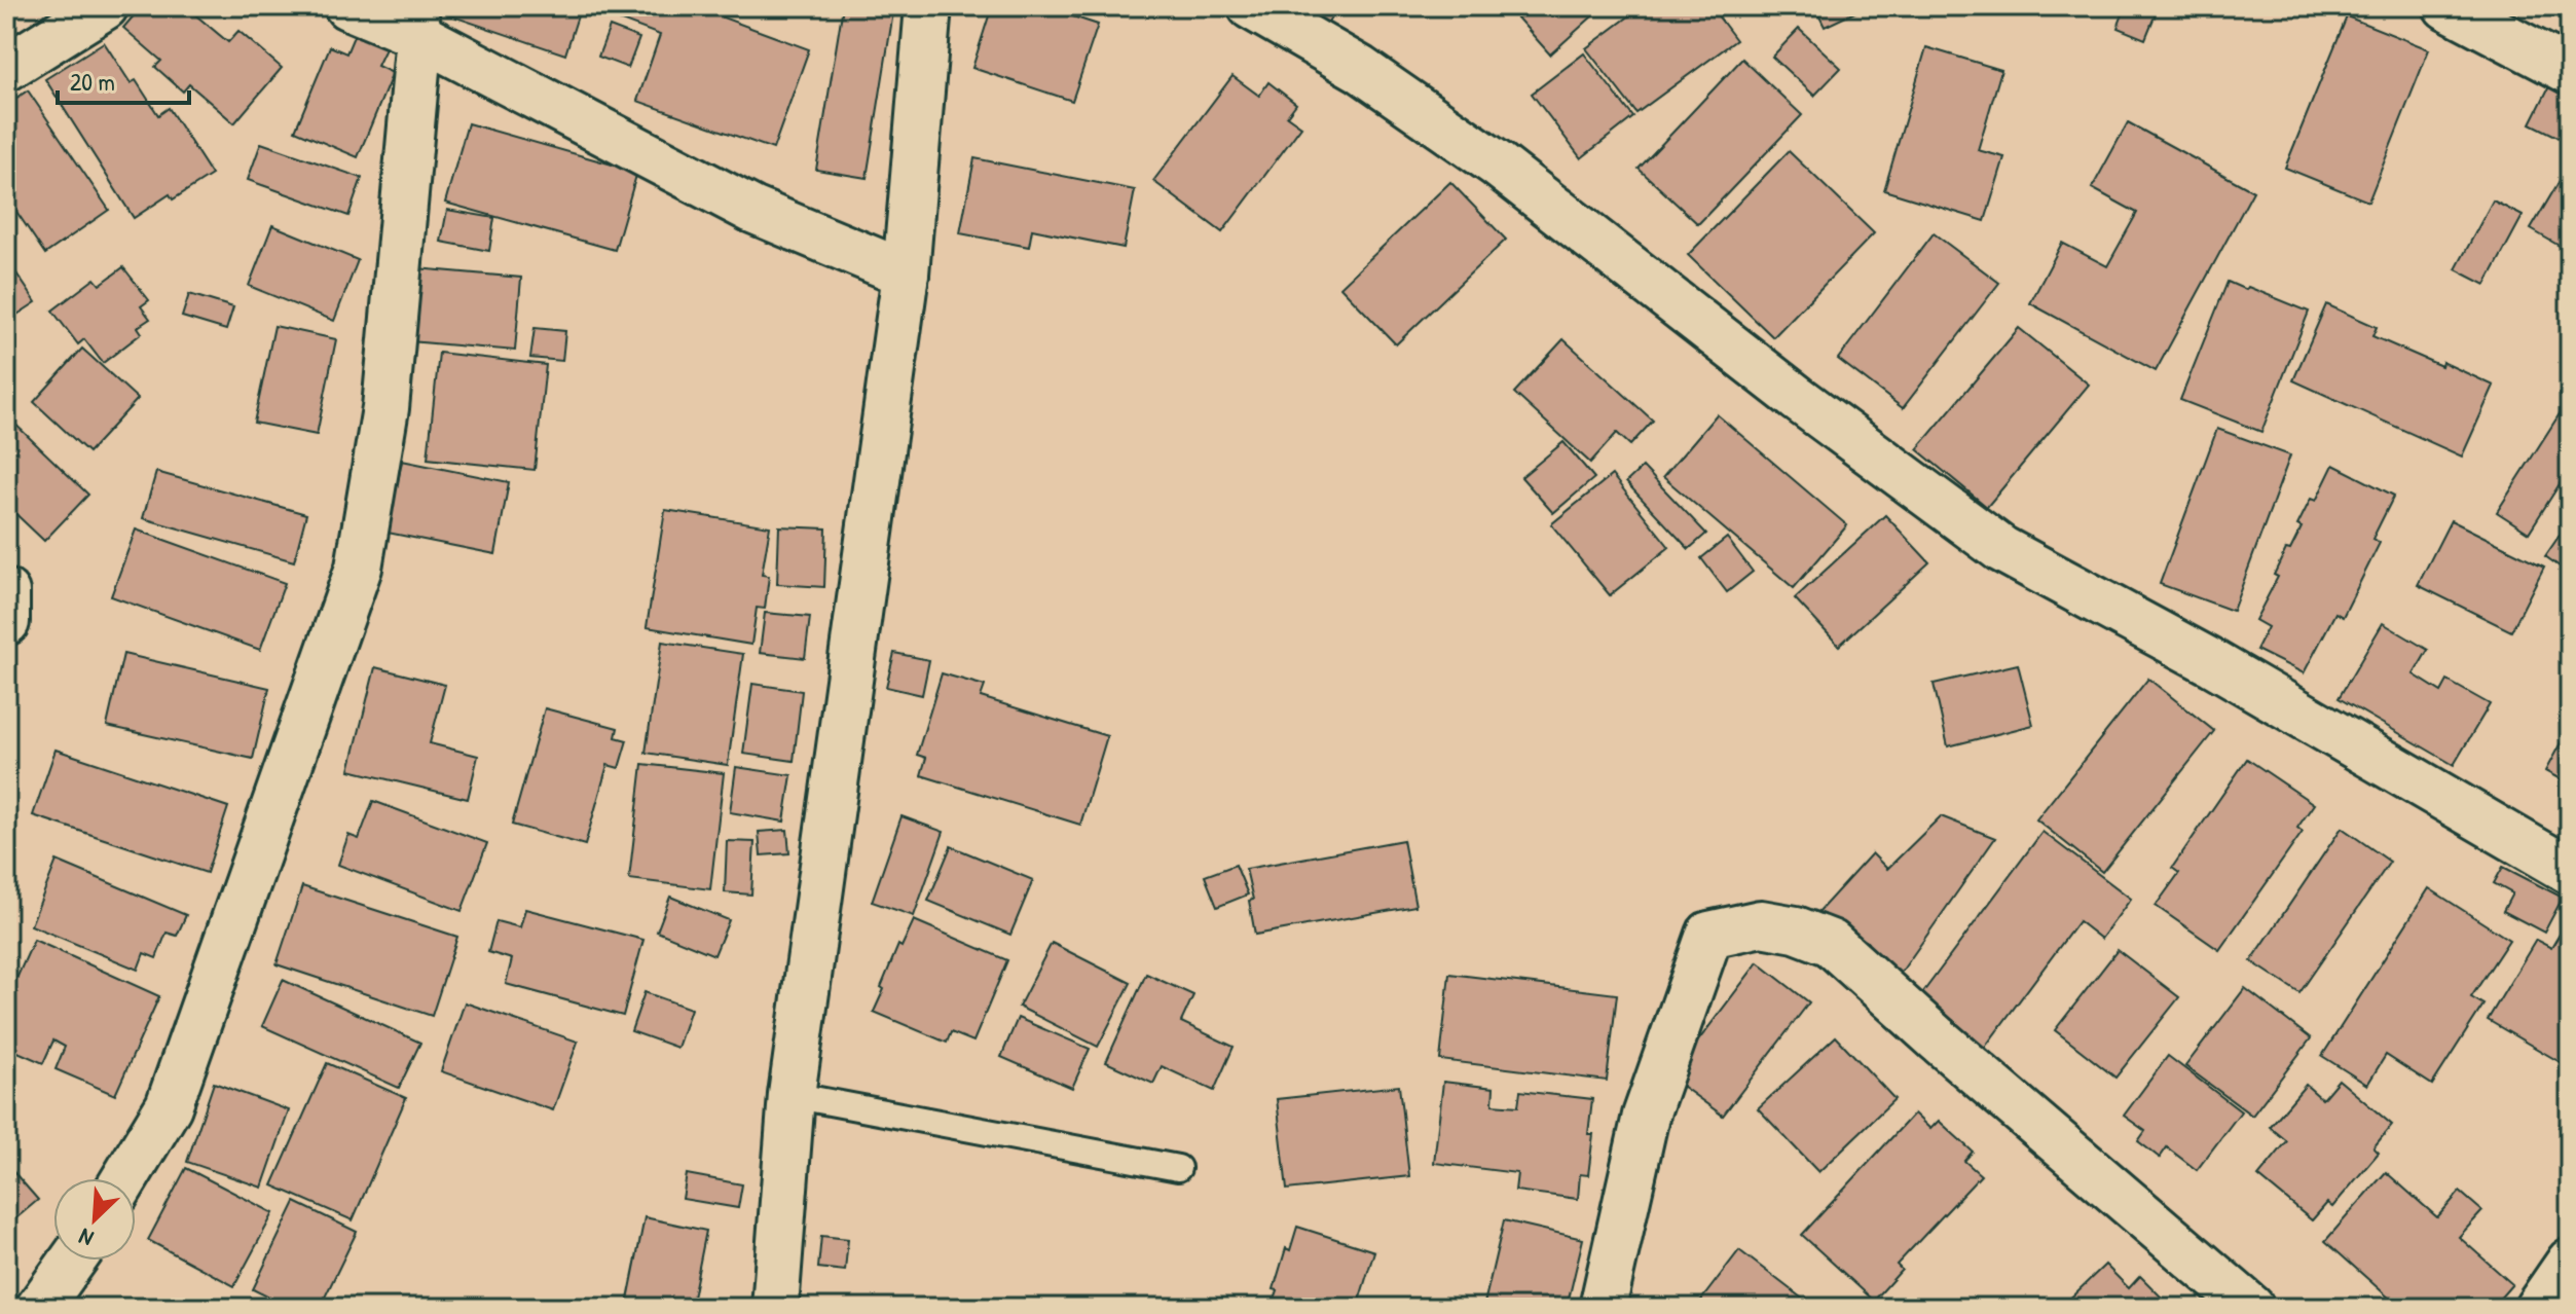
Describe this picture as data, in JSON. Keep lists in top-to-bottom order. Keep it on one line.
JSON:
{"scale_bar":"20 m","north":"bottom left"}
